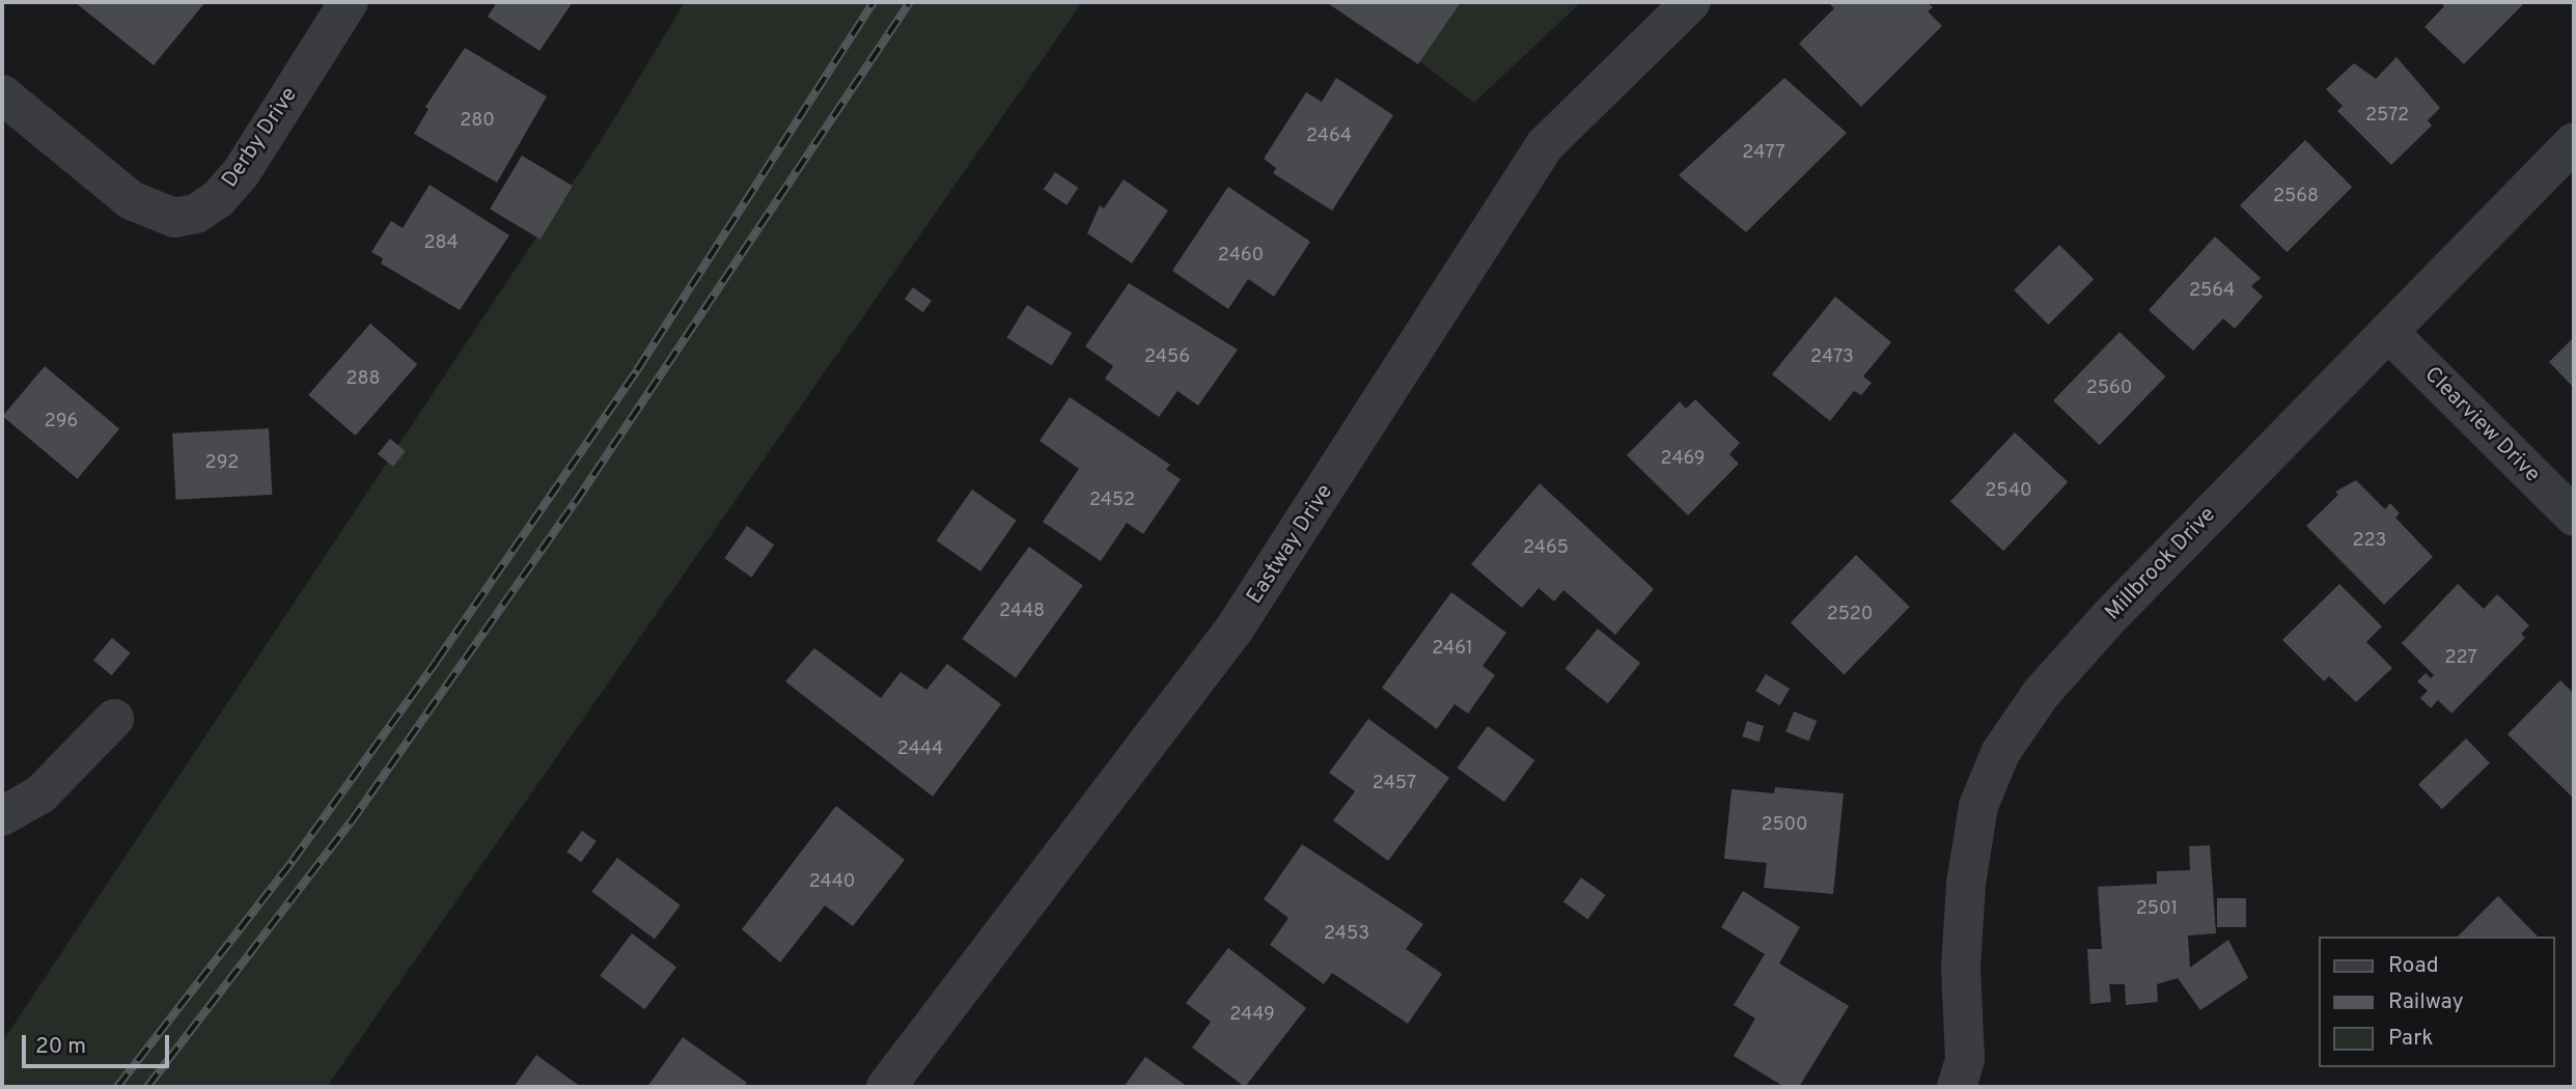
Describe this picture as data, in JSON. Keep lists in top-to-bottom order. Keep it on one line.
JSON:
{"streets":{"street":["Derby Drive","Clearview Drive","Eastway Drive","Millbrook Drive"]},"crossings":[["Clearview Drive","Millbrook Drive"]],"house_numbers":["2572","280","2464","2477","2568","284","2460","2564","2456","2473","288","2560","296","2469","292","2540","2452","223","2465","2448","2520","2461","227","2444","2457","2500","2440","2501","2453","2449"],"legend":["Road","Railway","Park"],"scale_bar":"20 m"}
